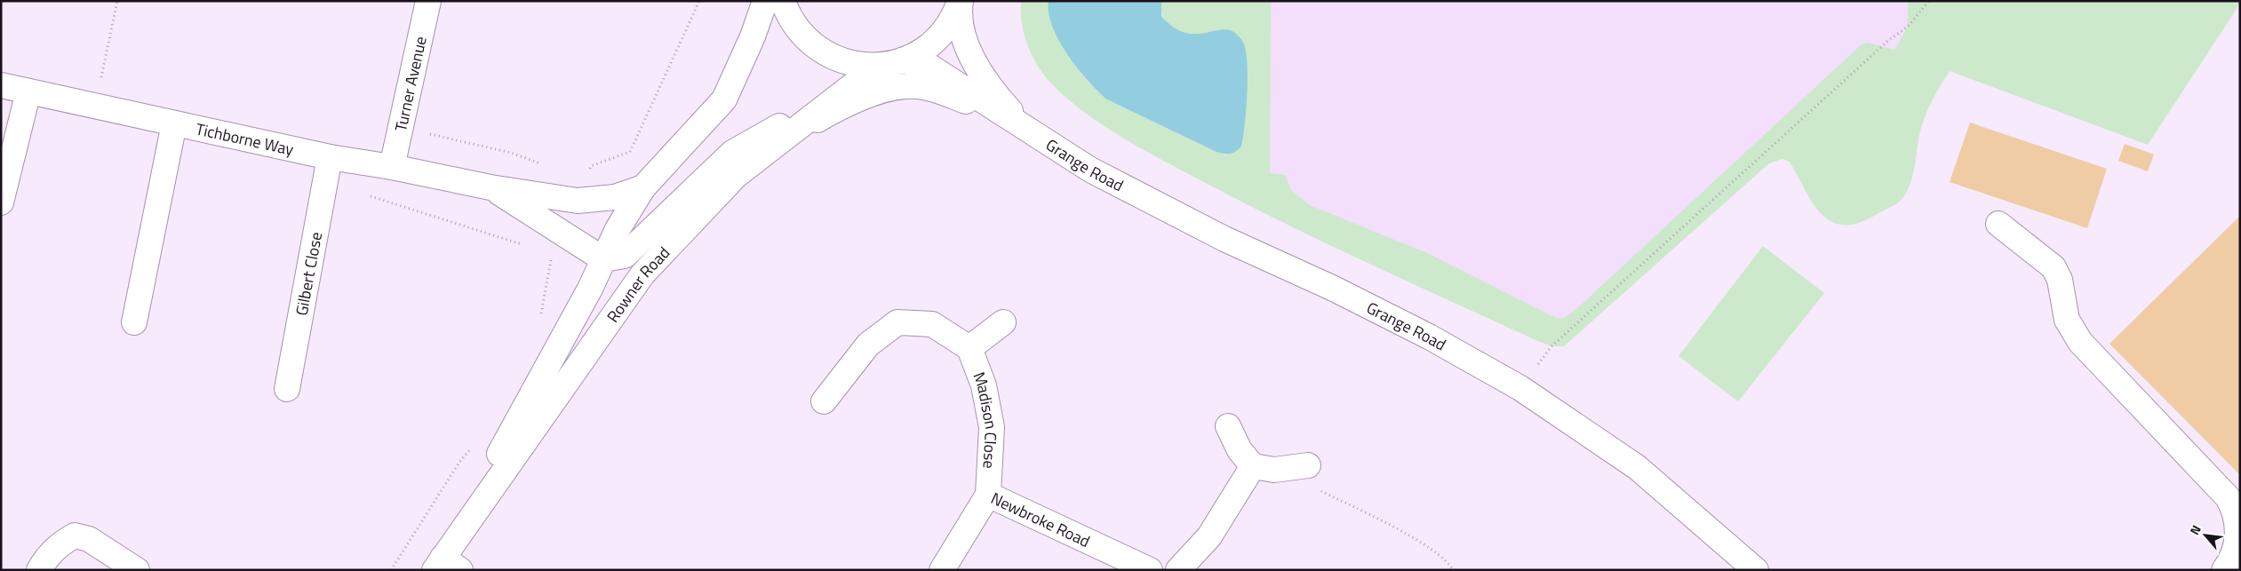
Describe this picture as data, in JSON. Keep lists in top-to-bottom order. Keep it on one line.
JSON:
{"streets":{"street":["Turner Avenue","Tichborne Way","Grange Road","Gilbert Close","Rowner Road","Madison Close","Newbroke Road"]},"crossings":[["Turner Avenue","Tichborne Way"],["Tichborne Way","Gilbert Close"],["Tichborne Way","Rowner Road"],["Grange Road","Rowner Road"],["Madison Close","Newbroke Road"]],"north":"top left"}
